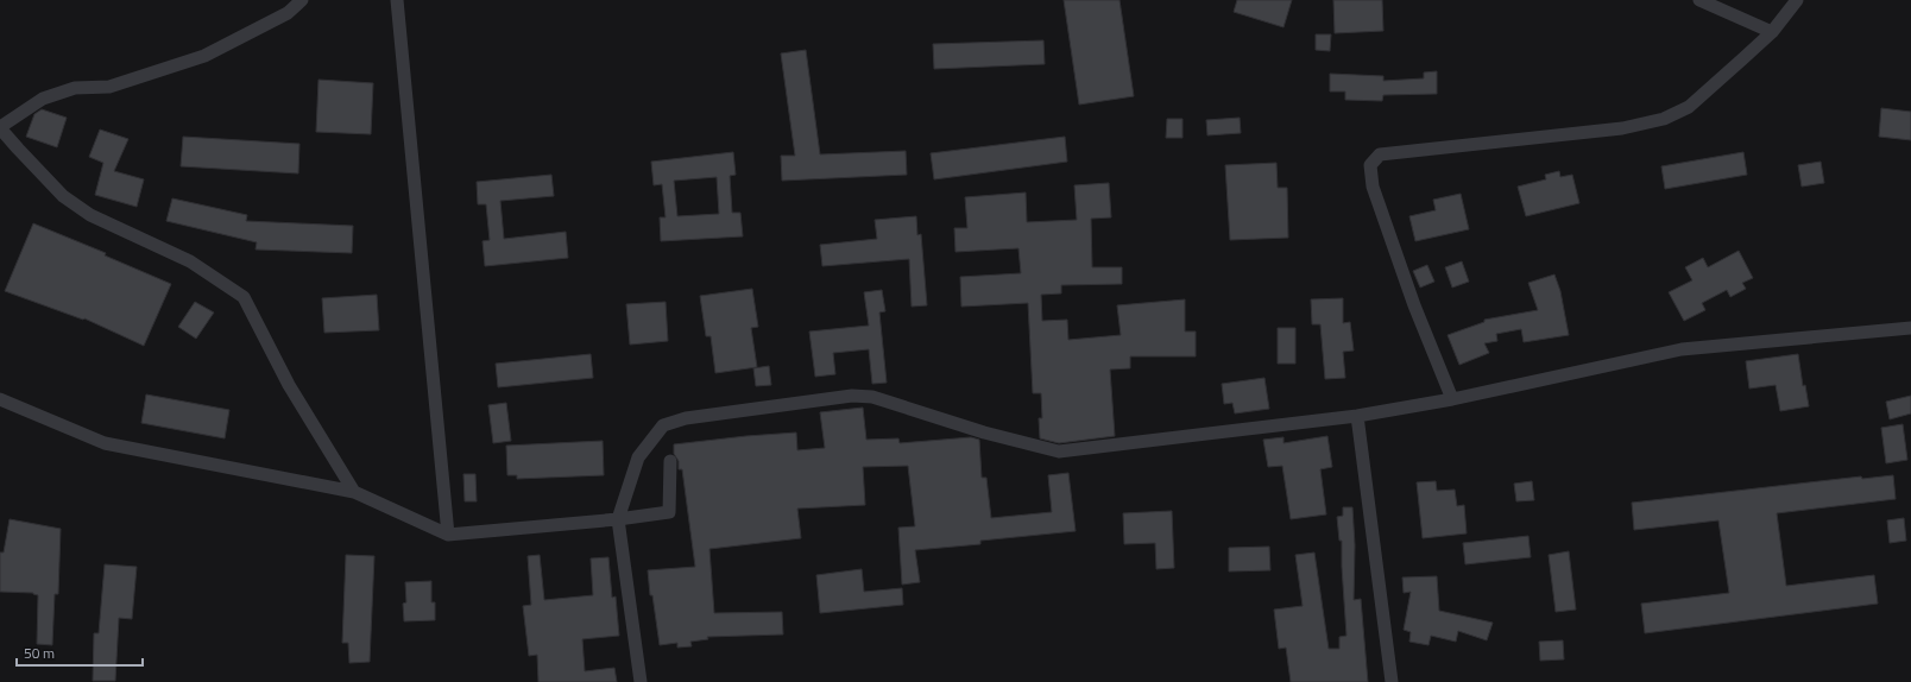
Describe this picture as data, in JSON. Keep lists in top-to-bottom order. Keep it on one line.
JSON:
{"scale_bar":"50 m"}
